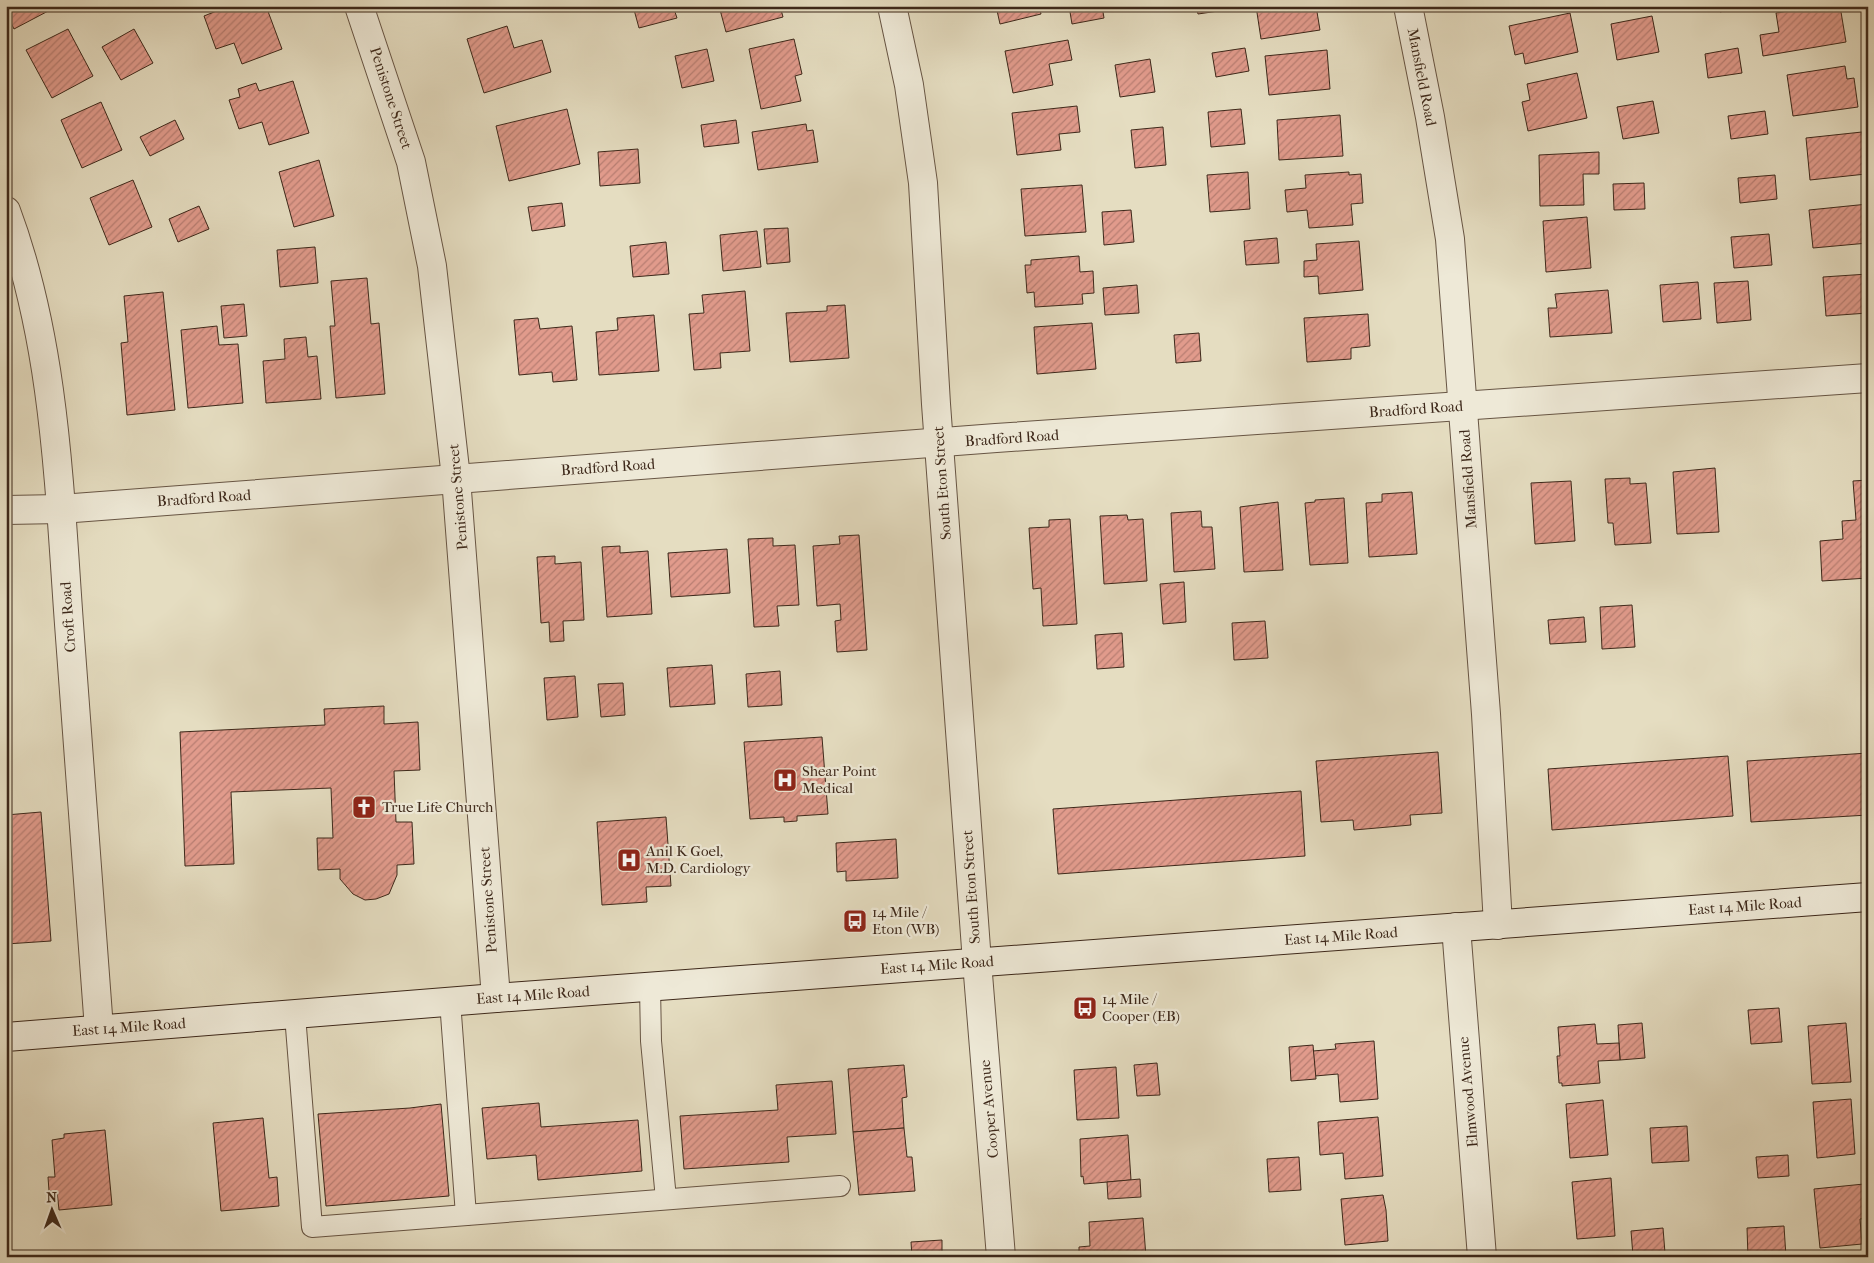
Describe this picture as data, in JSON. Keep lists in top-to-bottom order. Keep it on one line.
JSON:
{"streets":{"street":["Mansfield Road","Penistone Street","Bradford Road","South Eton Street","Croft Road","East 14 Mile Road","Elmwood Avenue","Cooper Avenue"]},"crossings":[["Mansfield Road","Bradford Road"],["Mansfield Road","East 14 Mile Road"],["Penistone Street","Bradford Road"],["Penistone Street","East 14 Mile Road"],["Bradford Road","South Eton Street"],["Bradford Road","Croft Road"],["South Eton Street","East 14 Mile Road"],["South Eton Street","Cooper Avenue"],["Croft Road","East 14 Mile Road"],["East 14 Mile Road","Elmwood Avenue"],["East 14 Mile Road","Cooper Avenue"]],"places":{"hospital":["Shear Point Medical","Anil K Goel, M.D. Cardiology"],"church":["True Life Church"],"bus stop":["14 Mile / Eton (WB)","14 Mile / Cooper (EB)"]},"north":"top"}
